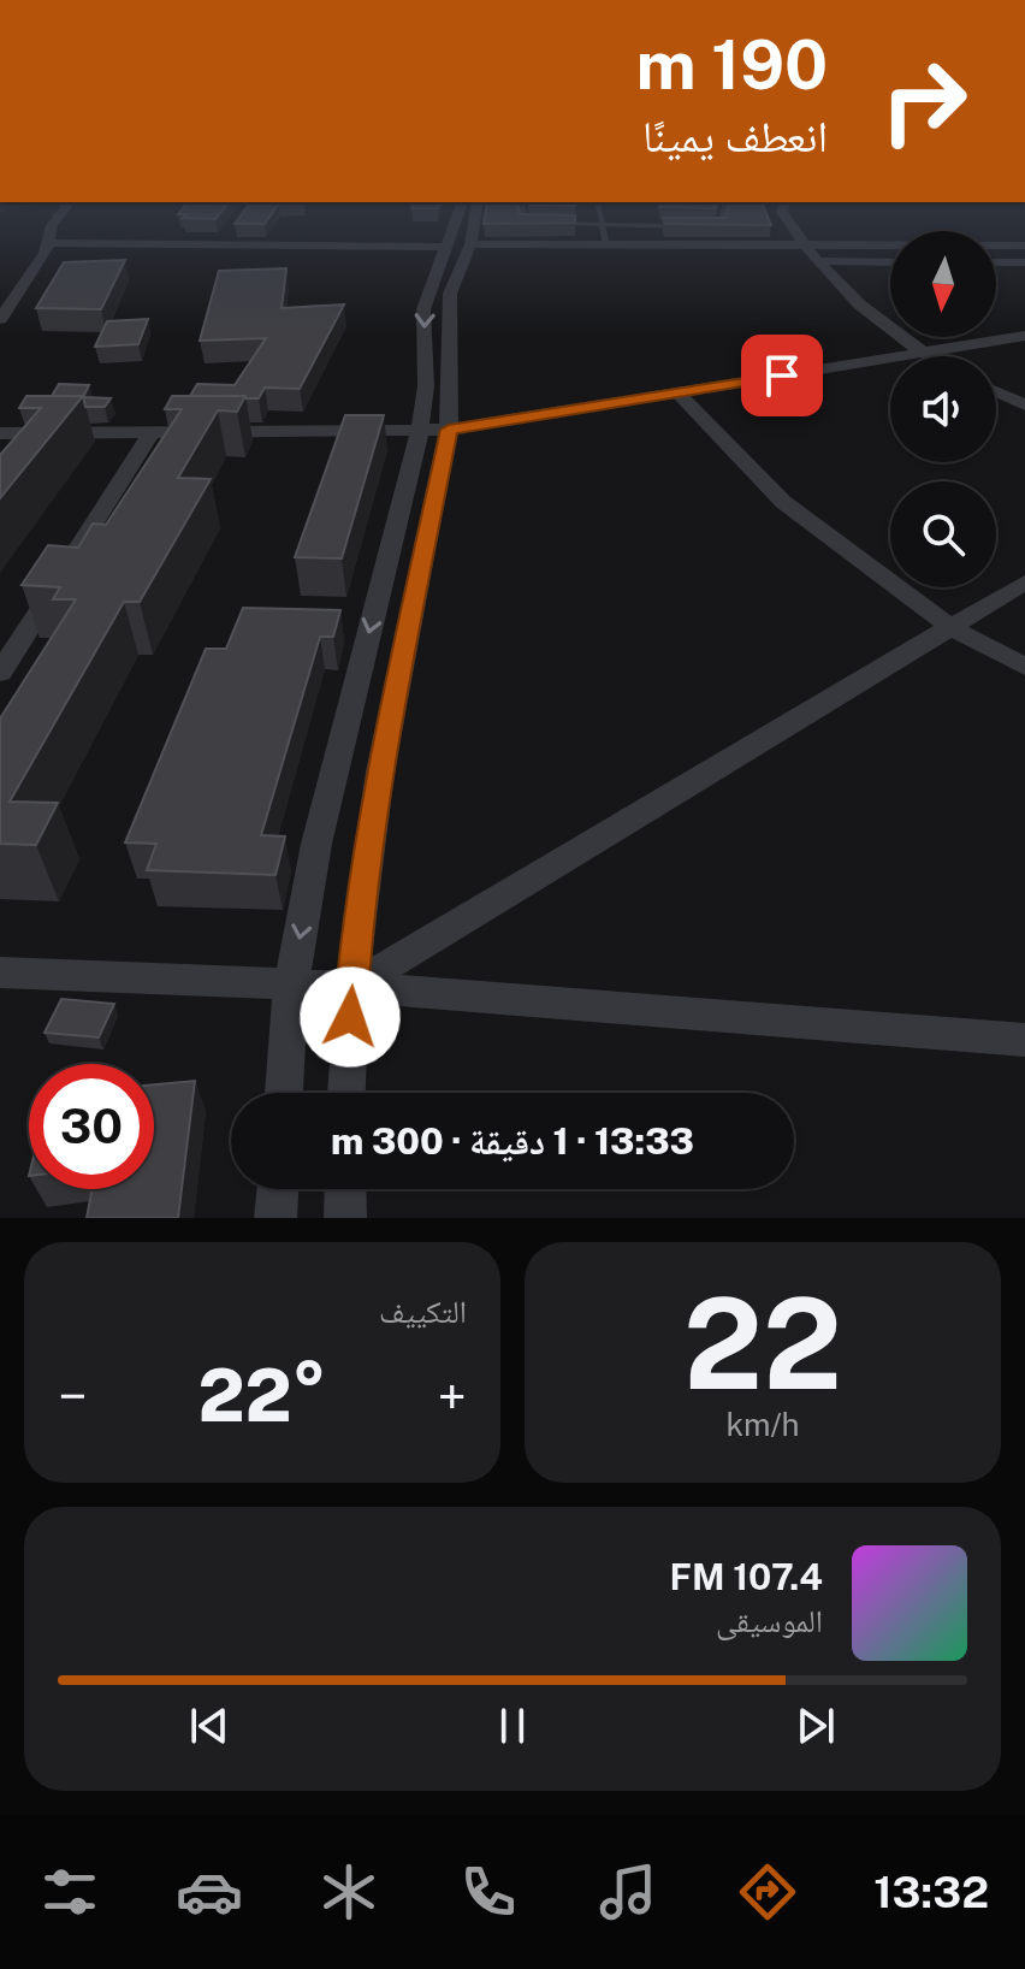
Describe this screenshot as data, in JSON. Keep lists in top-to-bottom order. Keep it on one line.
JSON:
{"north":"bottom","page":{"turn":["190 m","انعطف يمينًا"],"limit":"30","trip":"13:33 · 1 دقيقة · 300 m","tile":[["22","km/h"],"التكييف"],"heat":["−","22°","+"],"song":["107.4 FM","الموسيقى"],"tabs":"13:32"}}
